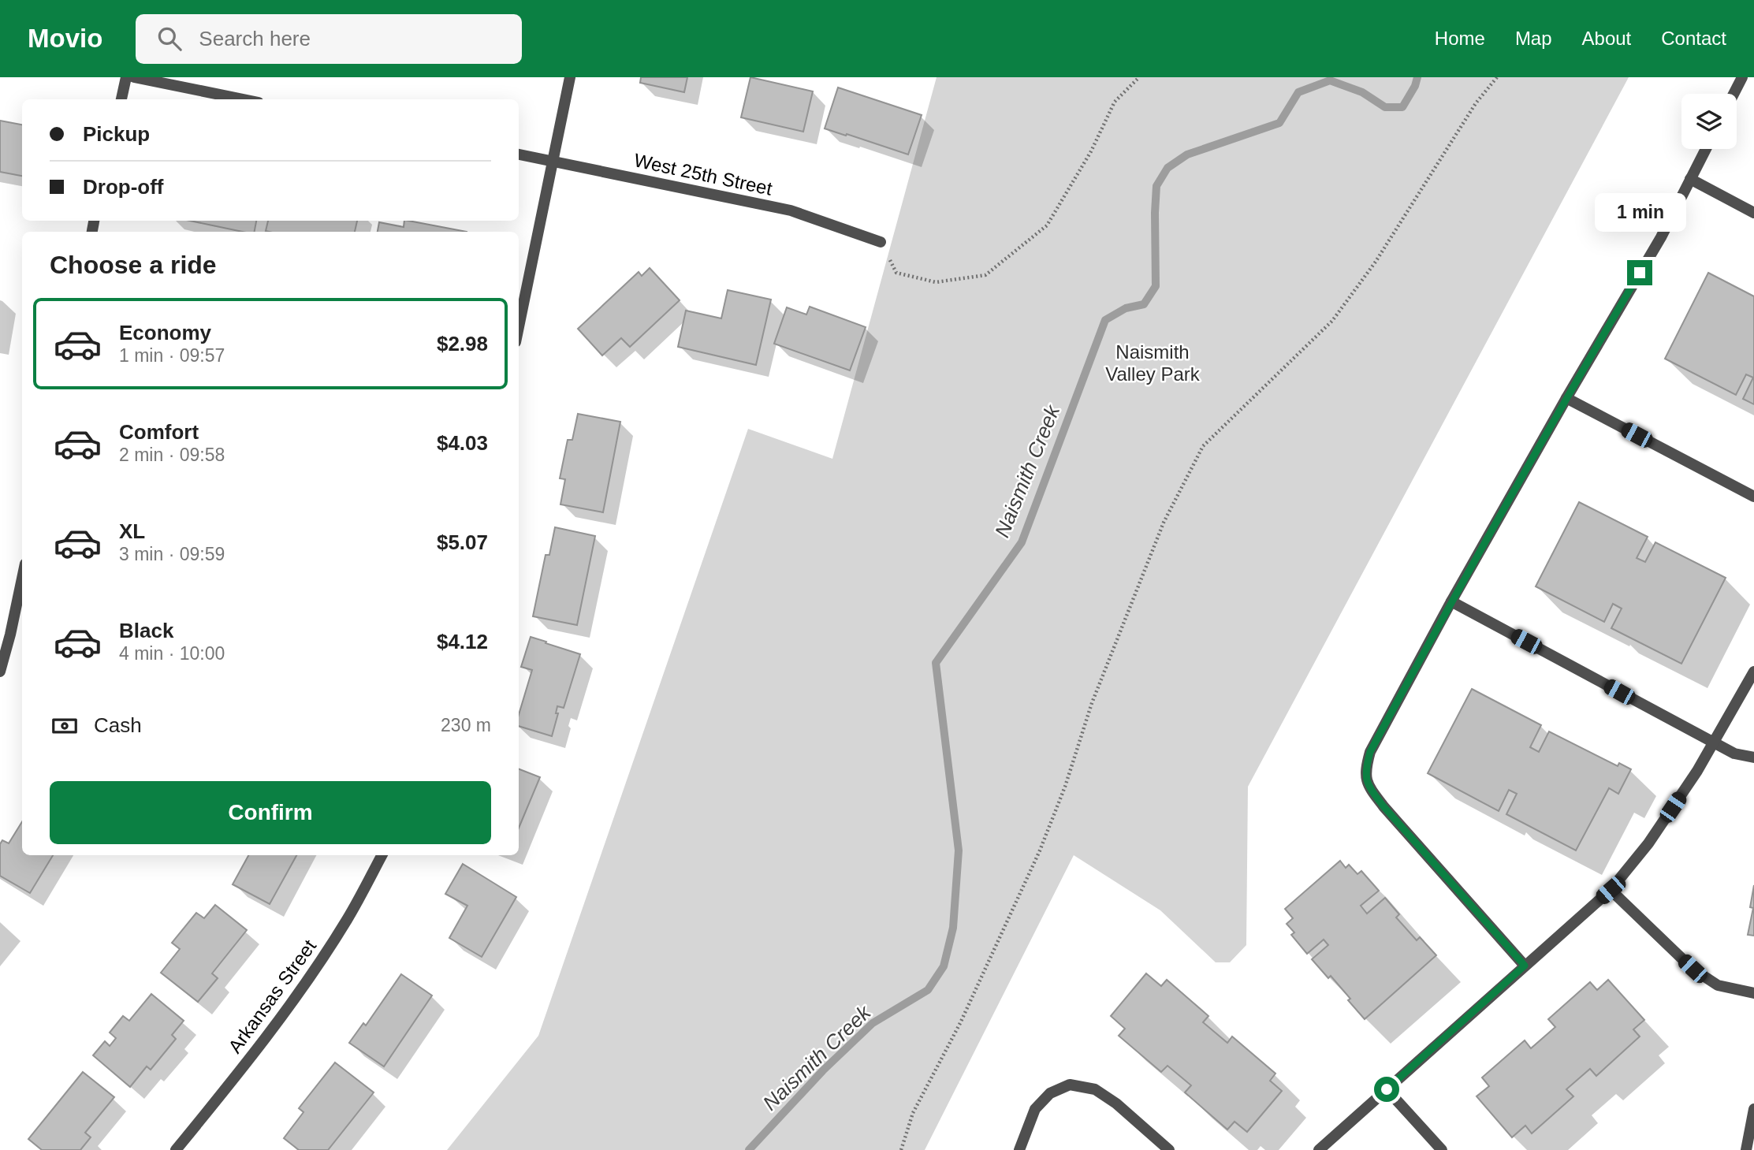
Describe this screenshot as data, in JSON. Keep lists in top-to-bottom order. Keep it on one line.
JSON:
{"streets":{"street":["West 25th Street","Arkansas Street"]},"water":["Naismith Creek"],"parks":["Naismith Valley Park"],"page":{"header":"Movio","search":"Search here","nav":["Home","Map","About","Contact"],"banner":["Pickup","Drop-off"],"bubble":"1 min","heading":"Choose a ride","list":[{"name":"Economy","note":"1 min · 09:57","value":"$2.98"},{"name":"Comfort","note":"2 min · 09:58","value":"$4.03"},{"name":"XL","note":"3 min · 09:59","value":"$5.07"},{"name":"Black","note":"4 min · 10:00","value":"$4.12"}],"pay":["Cash","230 m"],"buttons":"Confirm"}}
